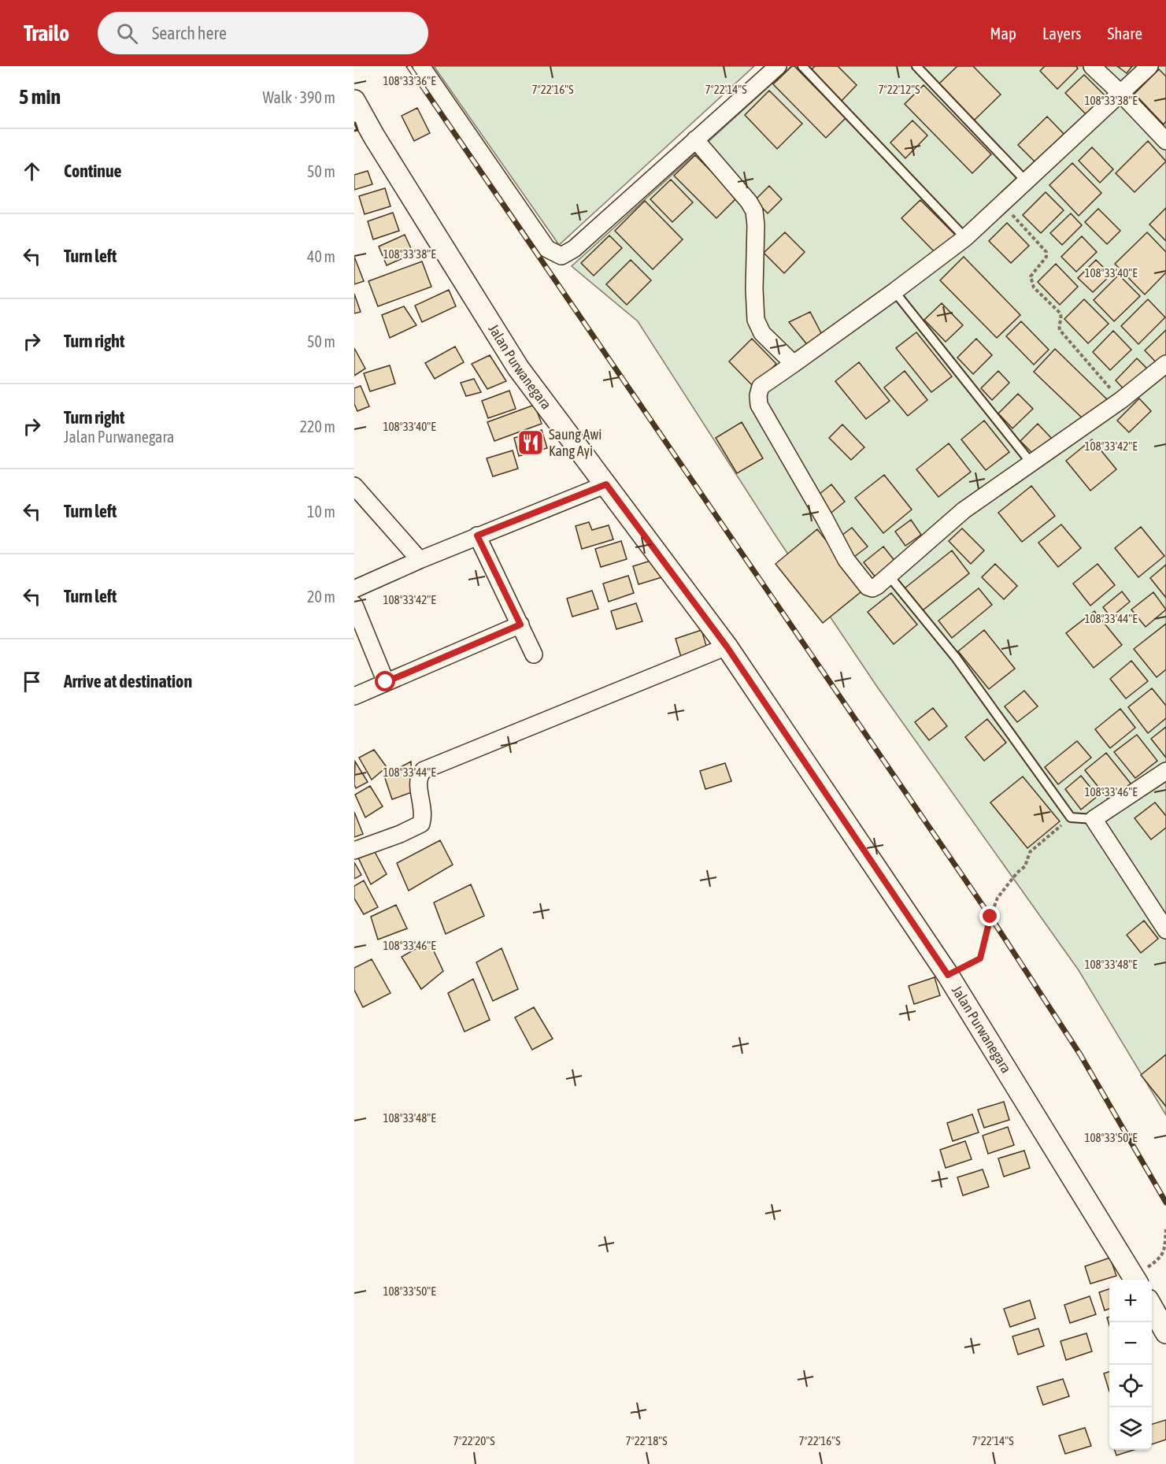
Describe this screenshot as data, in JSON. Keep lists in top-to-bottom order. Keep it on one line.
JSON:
{"streets":{"street":["Jalan Purwanegara"]},"places":{"restaurant":["Saung Awi Kang Ayi"]},"page":{"header":"Trailo","search":"Search here","nav":["Map","Layers","Share"],"heading":["5 min","Walk · 390 m"],"list":[["Continue","50 m"],["Turn left","40 m"],["Turn right","50 m"],["Turn right","Jalan Purwanegara","220 m"],["Turn left","10 m"],["Turn left","20 m"],"Arrive at destination"],"map_buttons":["+","−"]},"coordinates":["108°33'36\"E","7°22'16\"S","7°22'14\"S","7°22'12\"S","108°33'38\"E","108°33'40\"E","108°33'42\"E","108°33'44\"E","108°33'46\"E","108°33'48\"E","108°33'50\"E","7°22'20\"S","7°22'18\"S"]}
